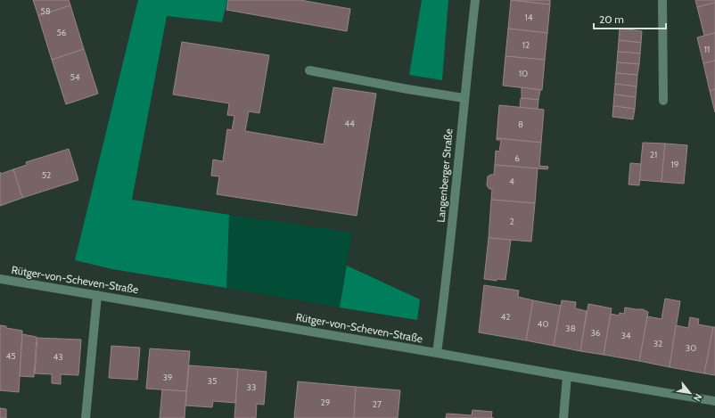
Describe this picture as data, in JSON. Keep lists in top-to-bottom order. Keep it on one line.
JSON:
{"streets":{"street":["Langenberger Straße","Rütger-von-Scheven-Straße"]},"crossings":[["Langenberger Straße","Rütger-von-Scheven-Straße"]],"house_numbers":["58","14","56","12","11","10","54","44","8","21","6","19","52","4","2","42","40","38","36","34","32","30","45","43","39","35","33","29","27"],"scale_bar":"20 m","north":"bottom right"}
